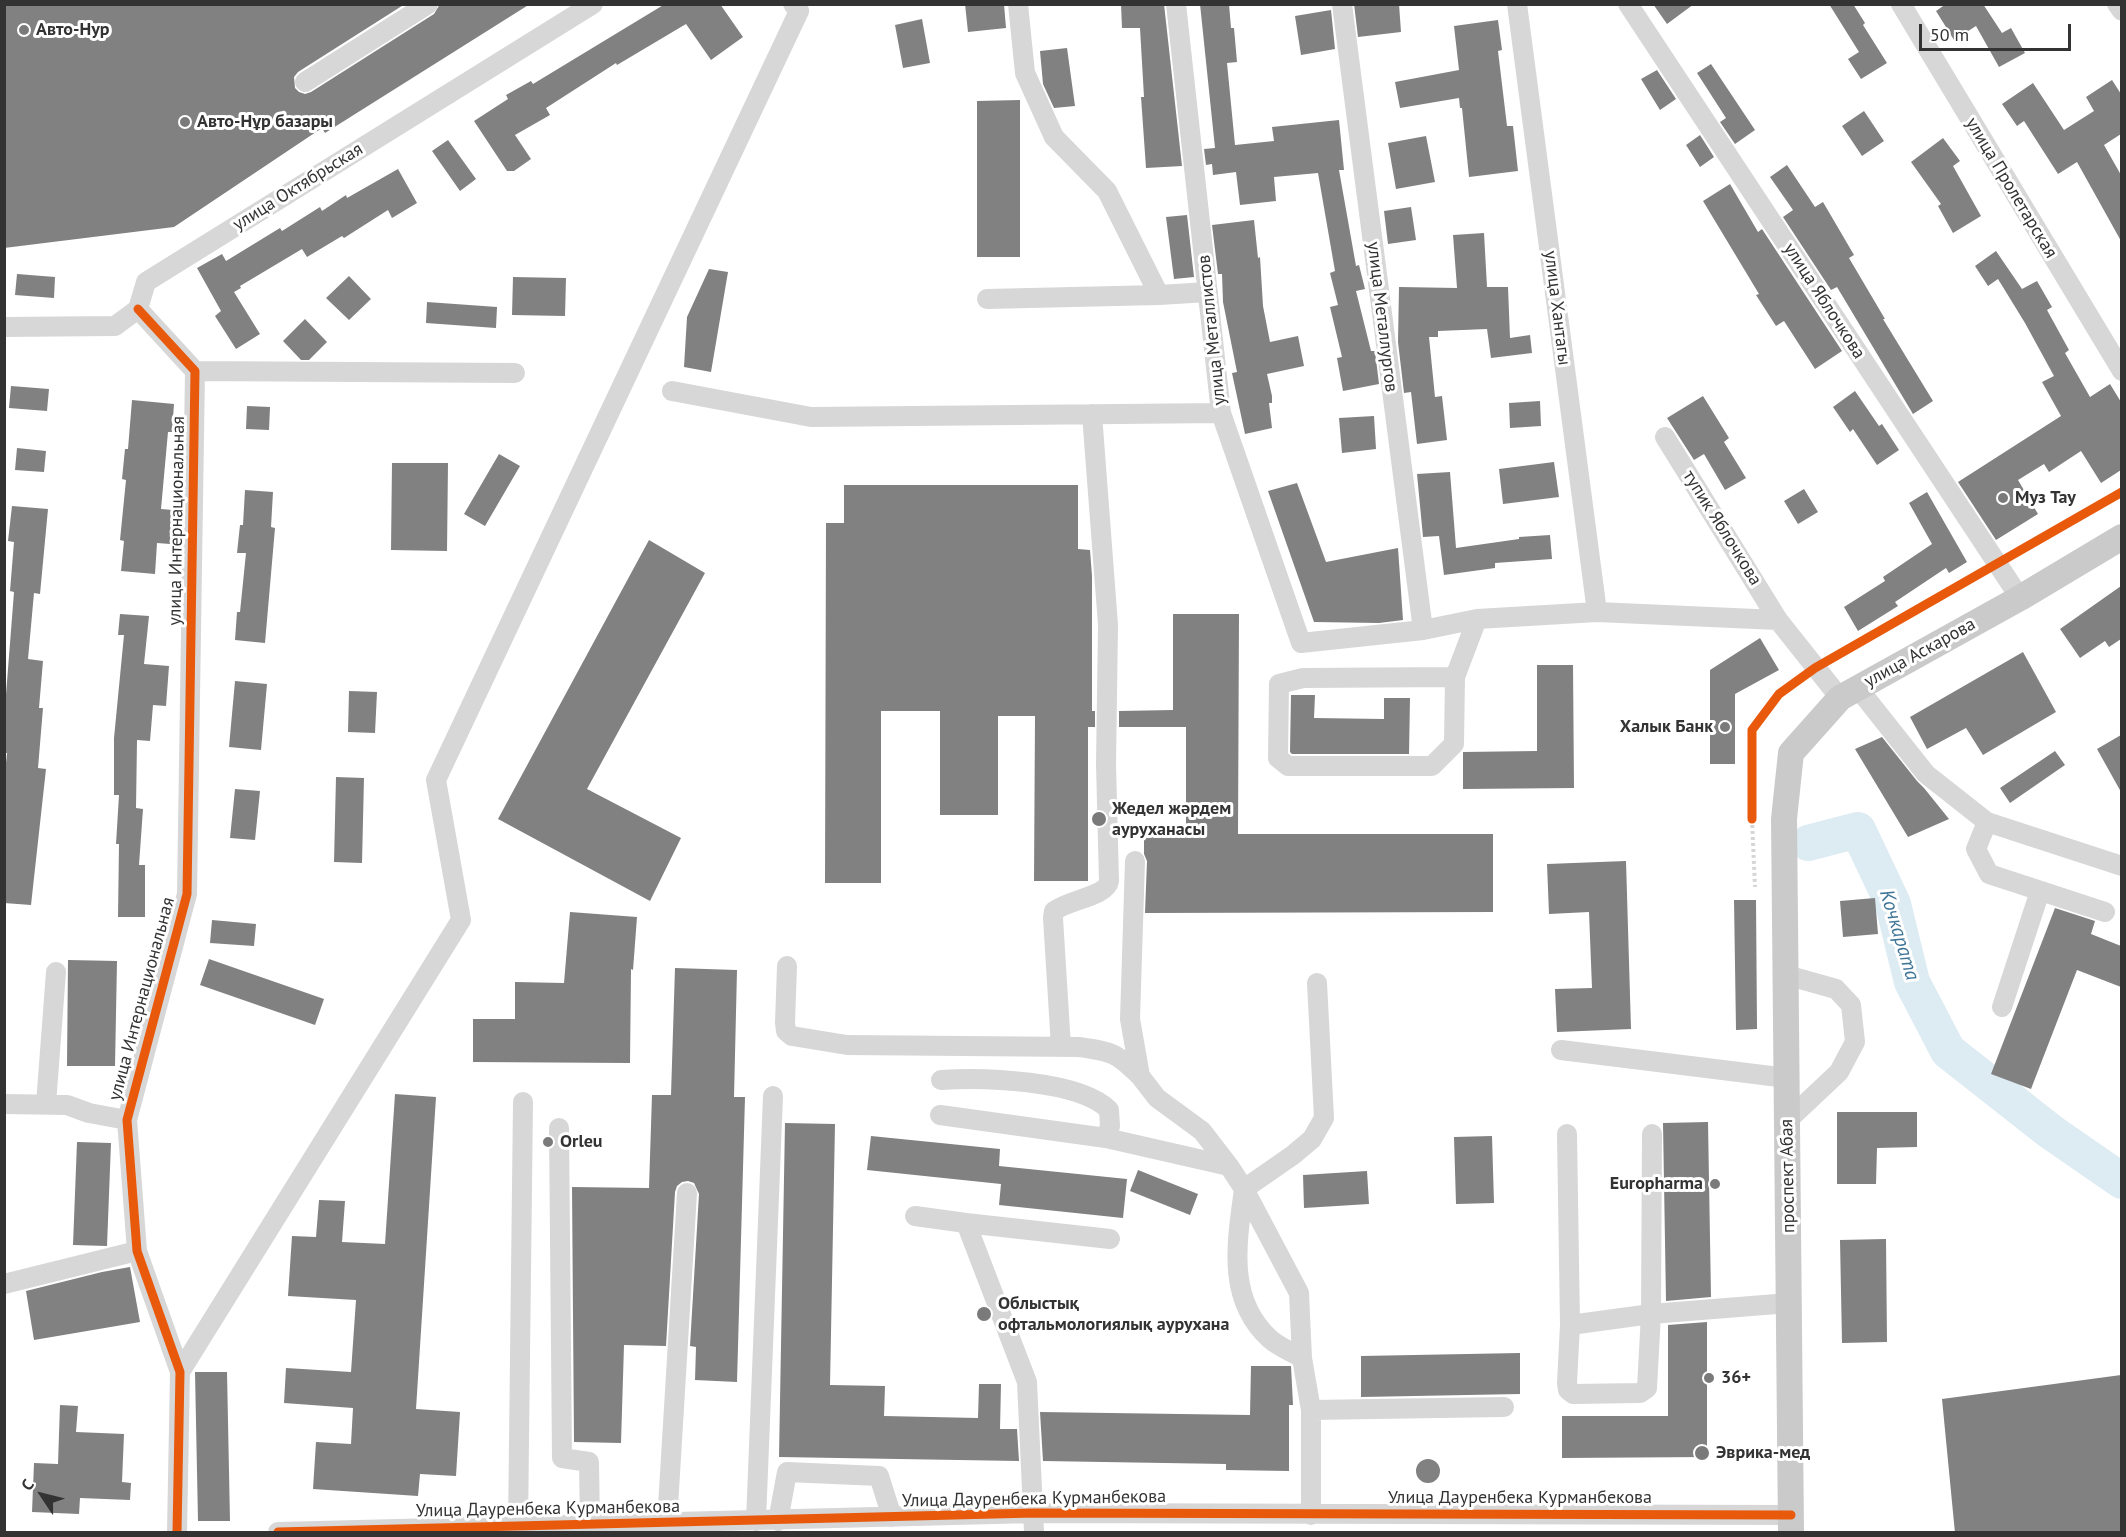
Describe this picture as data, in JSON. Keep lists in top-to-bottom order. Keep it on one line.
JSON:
{"streets":{"main road":["улица Аскарова","проспект Абая"],"street":["улица Октябрьская","улица Пролетарская","улица Яблочкова","улица Хантагы","улица Металлургов","улица Металлистов","улица Интернациональная","тупик Яблочкова","Улица Дауренбека Курманбекова"]},"crossings":[["улица Яблочкова","улица Аскарова"],["улица Металлургов","улица Металлистов"],["тупик Яблочкова","улица Аскарова"],["улица Аскарова","проспект Абая"],["проспект Абая","Улица Дауренбека Курманбекова"]],"water":["Кочкарата"],"places":["Авто-Нур","Авто-Нұр базары","Муз Тау","Халык Банк","Жедел жәрдем ауруханасы","Orleu","Europharma","Облыстық офтальмологиялық аурухана","36+","Эврика-мед"],"scale_bar":"50 m","north":"top left"}
